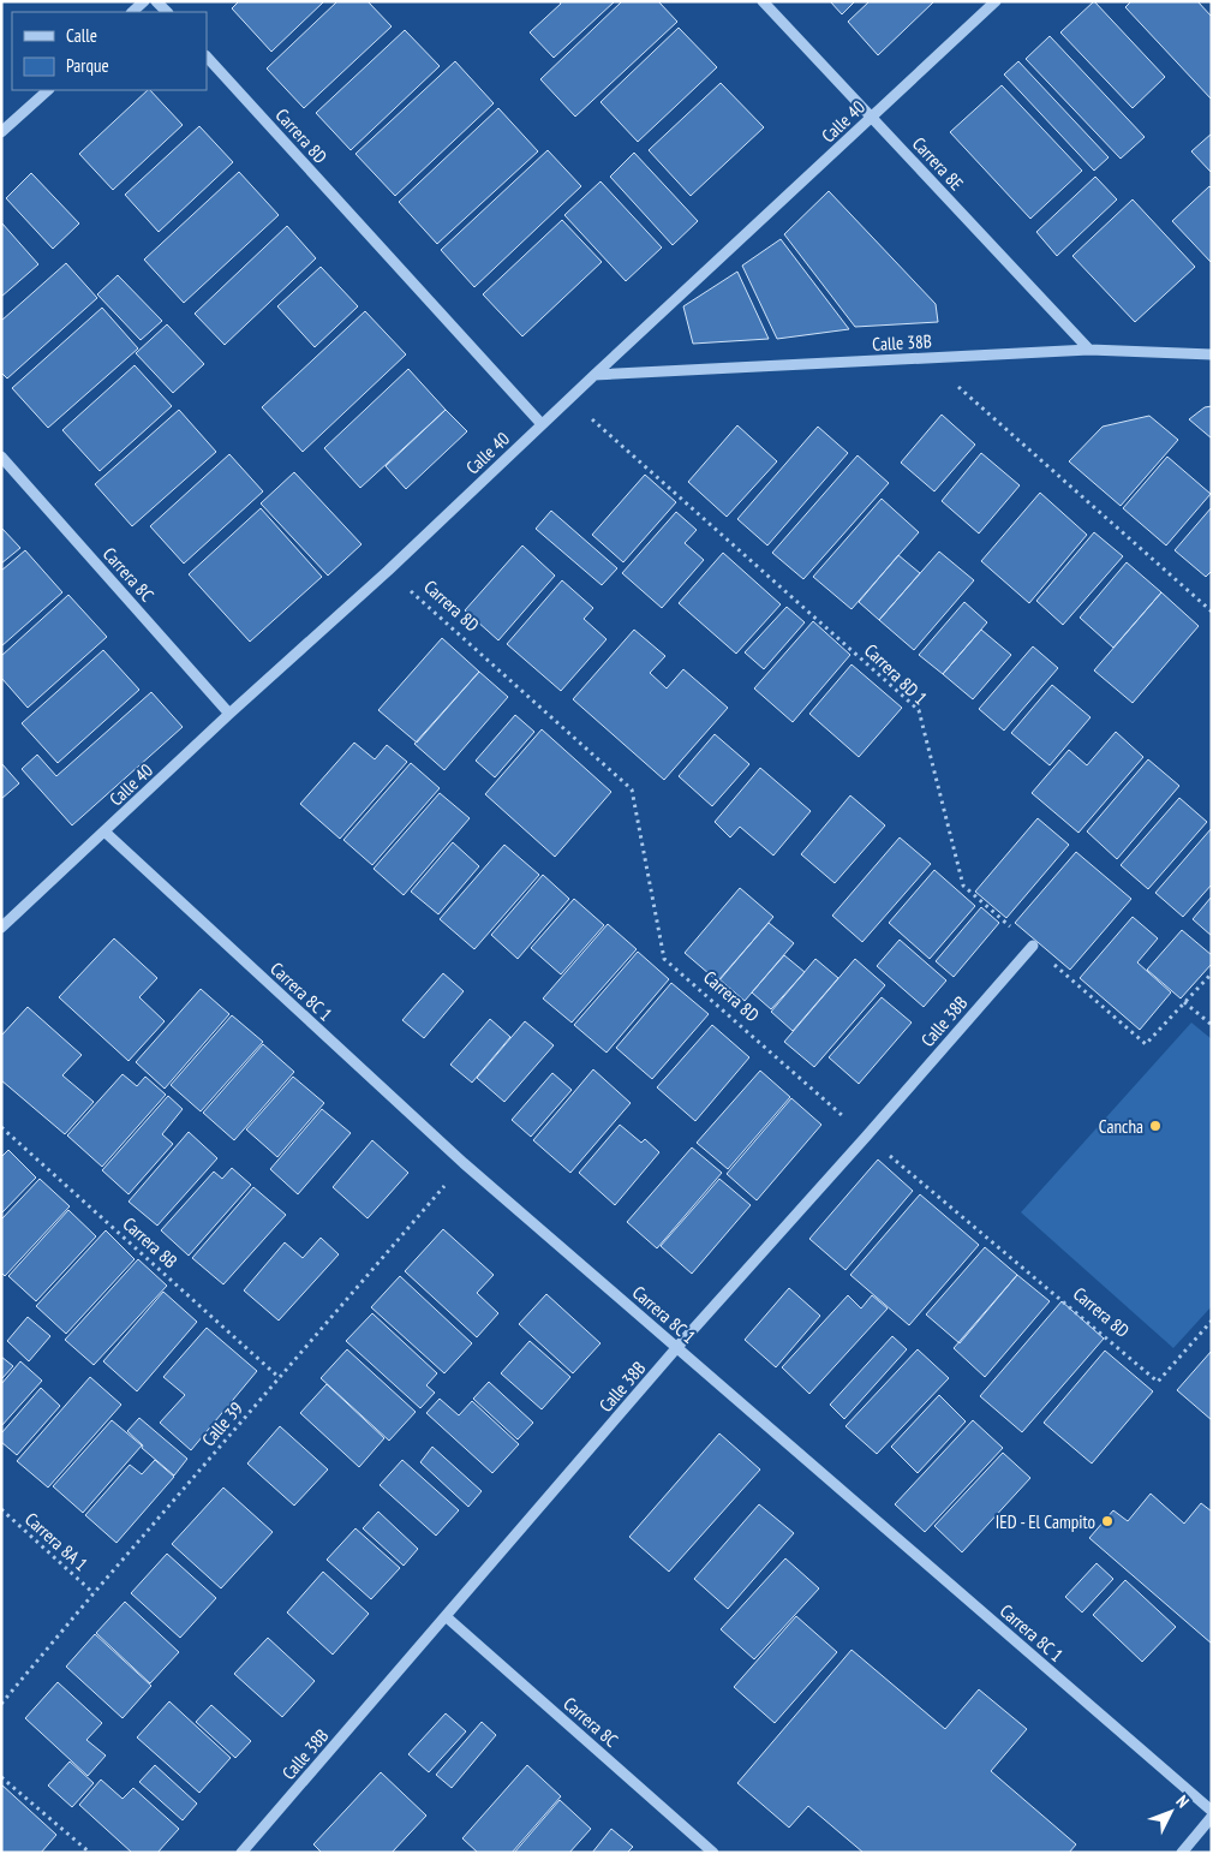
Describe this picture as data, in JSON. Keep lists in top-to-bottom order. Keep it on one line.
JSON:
{"streets":{"street":["Calle 40","Carrera 8D","Carrera 8E","Calle 38B","Carrera 8C","Carrera 8C 1"],"path":["Carrera 8D 1","Carrera 8B","Calle 39","Carrera 8A 1"]},"crossings":[["Calle 40","Carrera 8D"],["Calle 40","Carrera 8E"],["Calle 40","Calle 38B"],["Calle 40","Carrera 8C"],["Calle 40","Carrera 8D 1"],["Calle 40","Carrera 8C 1"],["Carrera 8D","Calle 38B"],["Carrera 8E","Calle 38B"],["Calle 38B","Carrera 8C"],["Calle 38B","Carrera 8D 1"],["Calle 38B","Carrera 8C 1"],["Carrera 8C 1","Calle 39"],["Carrera 8B","Calle 39"],["Calle 39","Carrera 8A 1"]],"places":["Cancha","IED - El Campito"],"legend":["Calle","Parque"],"north":"top right"}
